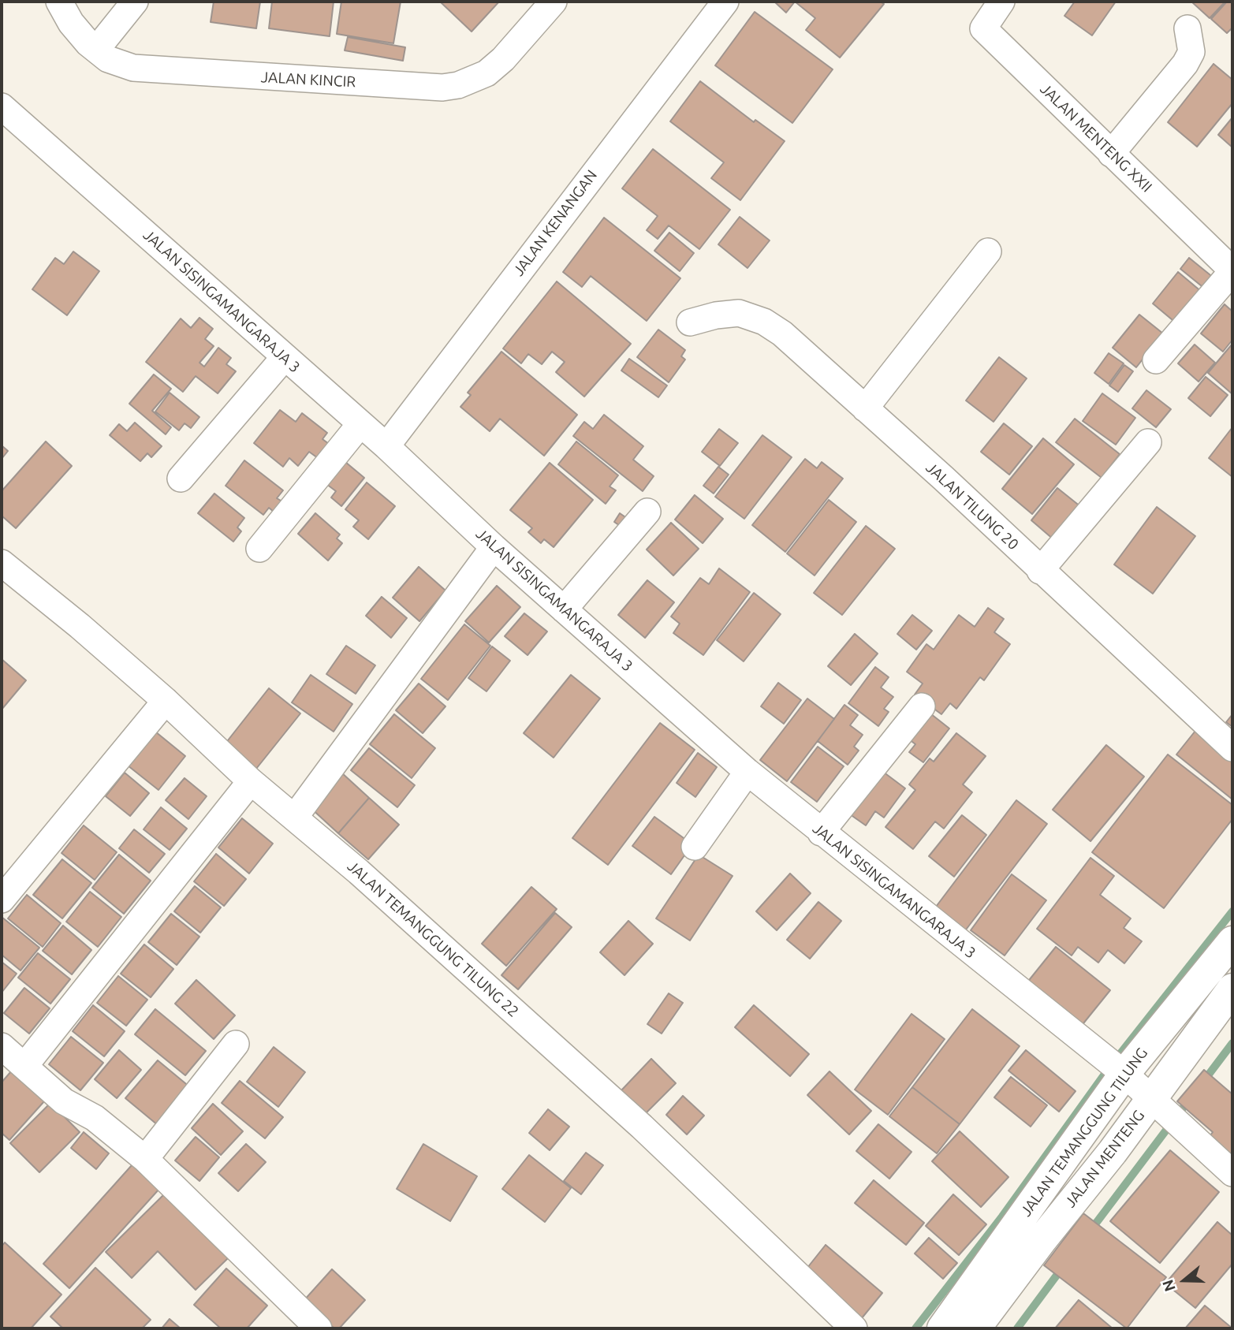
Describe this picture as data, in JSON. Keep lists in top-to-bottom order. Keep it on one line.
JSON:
{"streets":{"street":["JALAN KINCIR","JALAN MENTENG XXII","JALAN KENANGAN","JALAN SISINGAMANGARAJA 3","JALAN TILUNG 20","JALAN TEMANGGUNG TILUNG 22","JALAN TEMANGGUNG TILUNG","JALAN MENTENG"]},"crossings":[["JALAN KENANGAN","JALAN SISINGAMANGARAJA 3"],["JALAN SISINGAMANGARAJA 3","JALAN TEMANGGUNG TILUNG"],["JALAN SISINGAMANGARAJA 3","JALAN MENTENG"]],"north":"left"}
